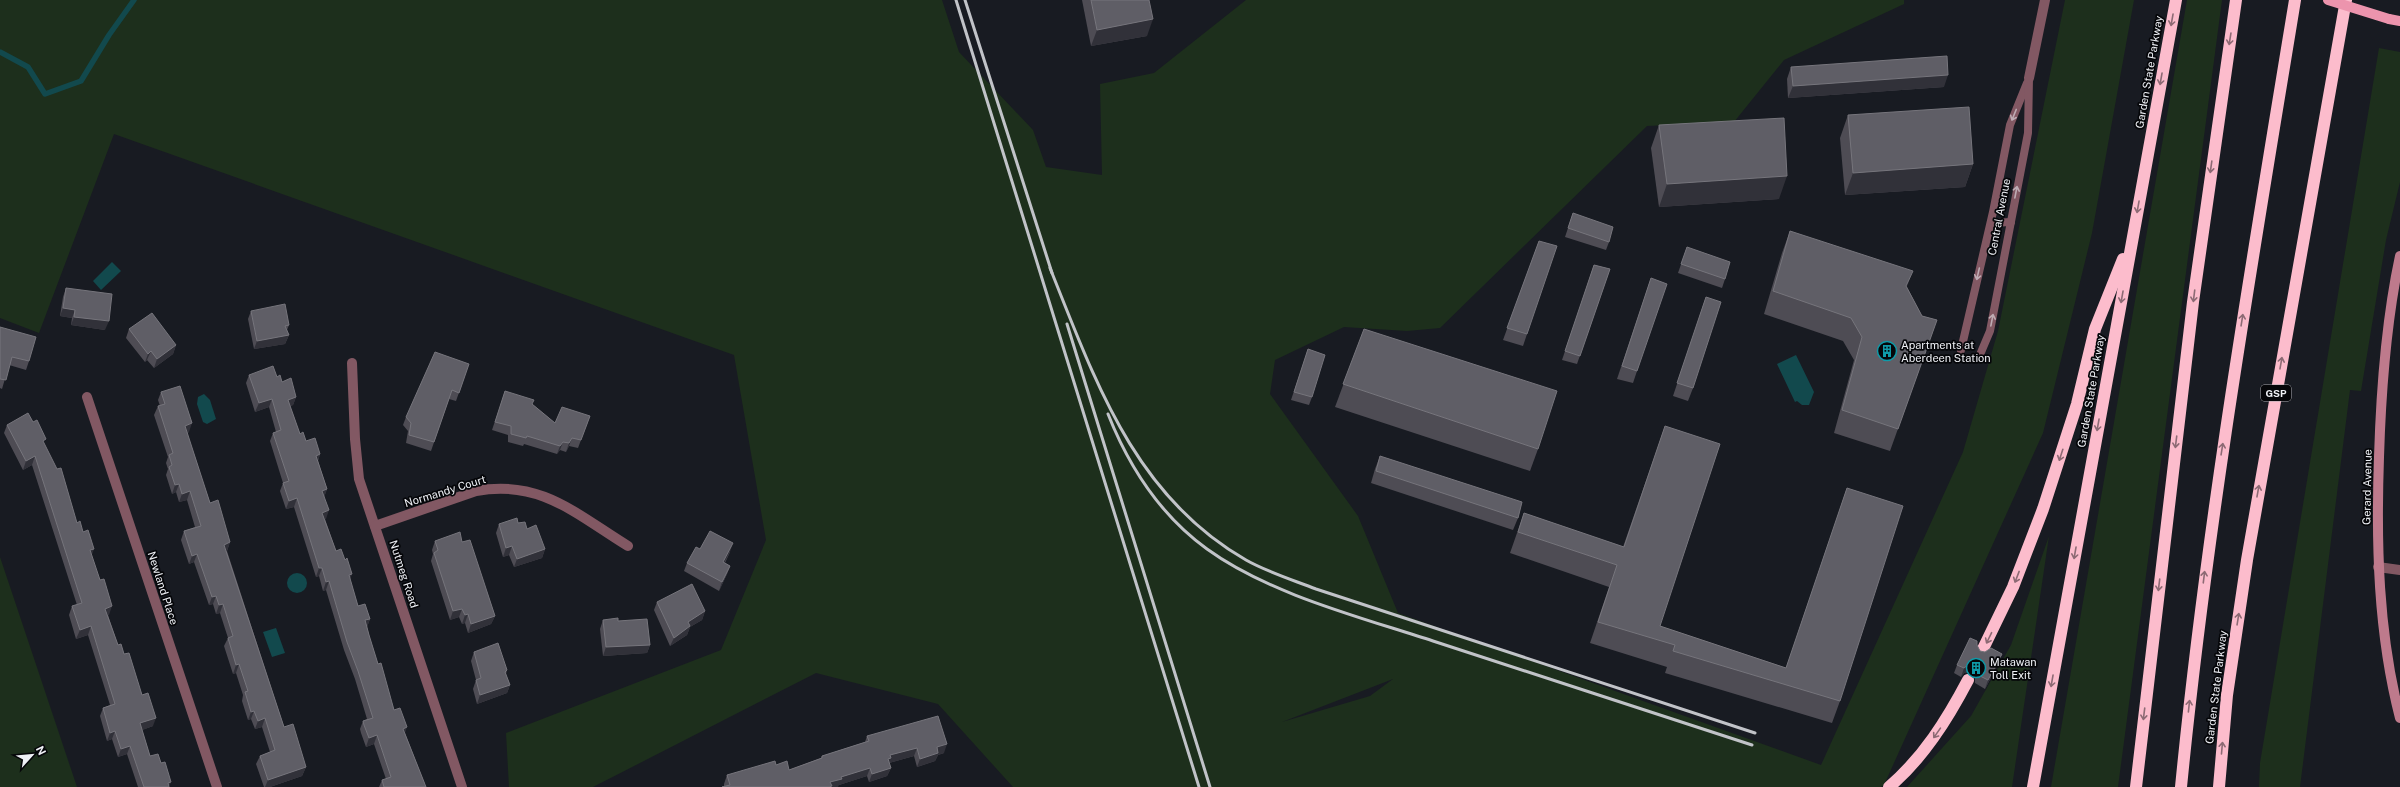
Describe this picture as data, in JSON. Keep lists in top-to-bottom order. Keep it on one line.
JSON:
{"streets":{"highway":["Garden State Parkway","GSP"],"street":["Central Avenue","Gerard Avenue","Normandy Court","Nutmeg Road","Newland Place"]},"crossings":[["Normandy Court","Nutmeg Road"]],"places":{"building":["Apartments at Aberdeen Station","Matawan Toll Exit"]},"north":"top right"}
